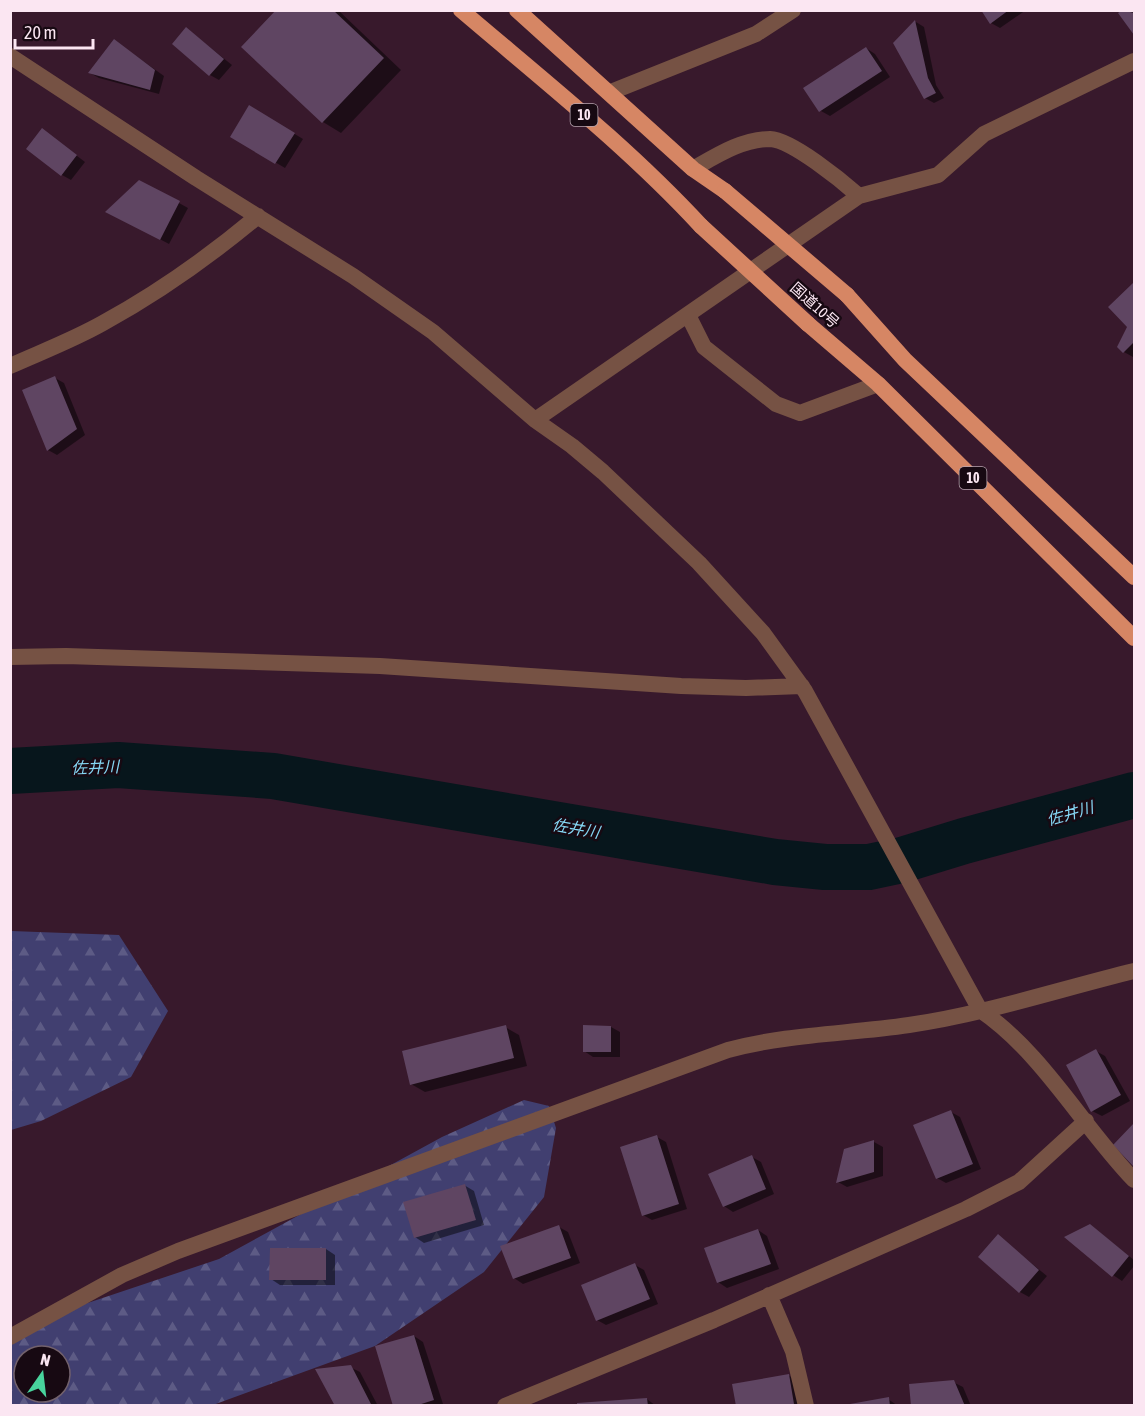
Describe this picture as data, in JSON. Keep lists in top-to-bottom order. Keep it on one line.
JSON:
{"streets":{"highway":["10","国道10号"]},"water":["佐井川"],"scale_bar":"20 m","north":"top"}
